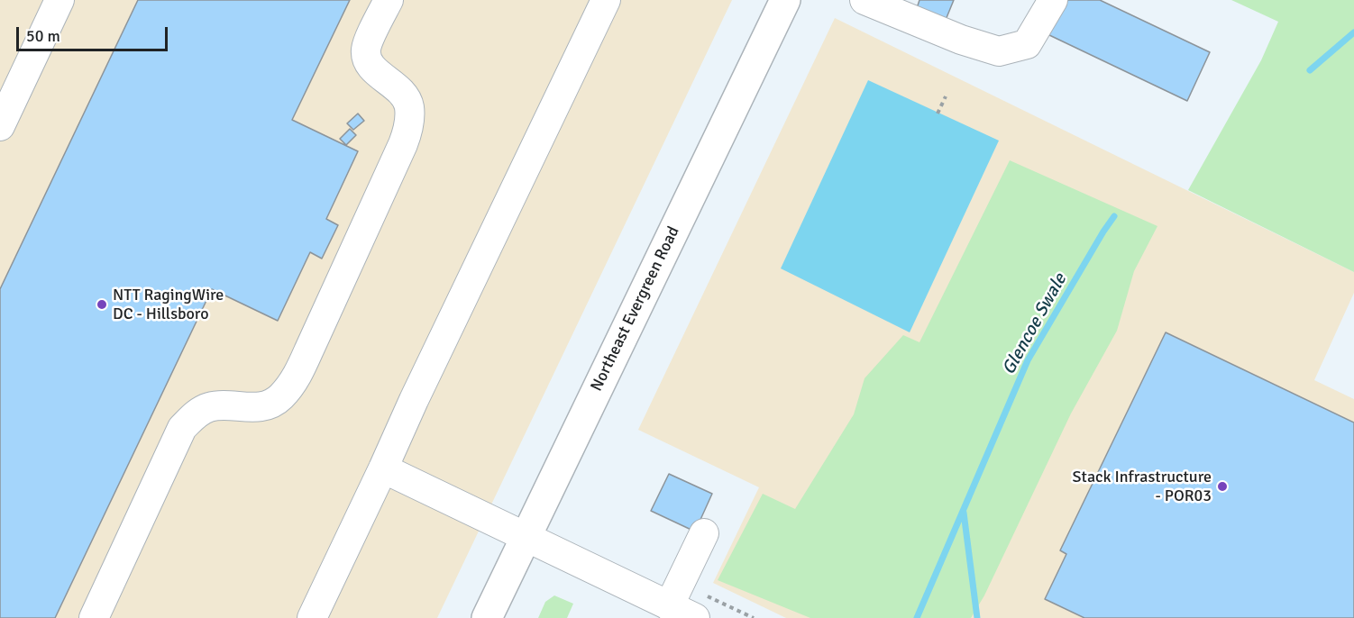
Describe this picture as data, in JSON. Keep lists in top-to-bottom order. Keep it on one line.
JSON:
{"streets":{"main road":["Northeast Evergreen Road"]},"water":["Glencoe Swale"],"places":["NTT RagingWire DC - Hillsboro","Stack Infrastructure - POR03"],"scale_bar":"50 m"}
